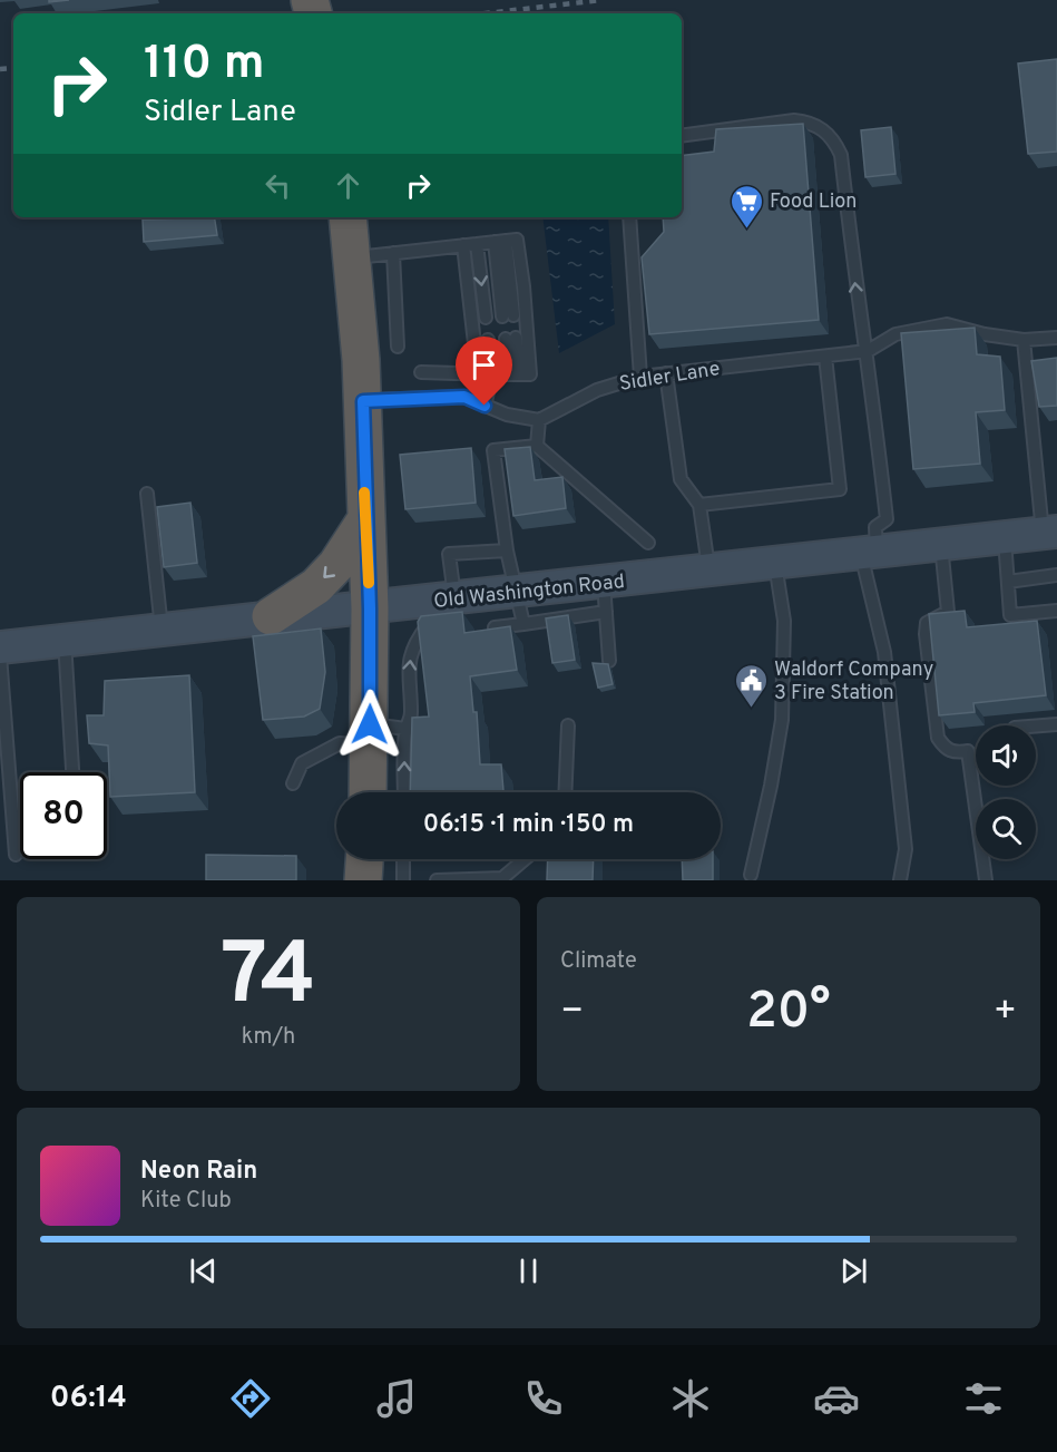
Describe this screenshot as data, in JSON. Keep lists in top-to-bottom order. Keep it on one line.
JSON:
{"streets":{"main road":["Old Washington Road"],"lane":["Sidler Lane"]},"places":{"supermarket":["Food Lion"],"public building":["Waldorf Company 3 Fire Station"]},"page":{"turn":["110 m","Sidler Lane"],"limit":"80","trip":"06:15 · 1 min · 150 m","tile":[["74","km/h"],"Climate"],"heat":["−","20°","+"],"song":["Neon Rain","Kite Club"],"tabs":"06:14"}}
